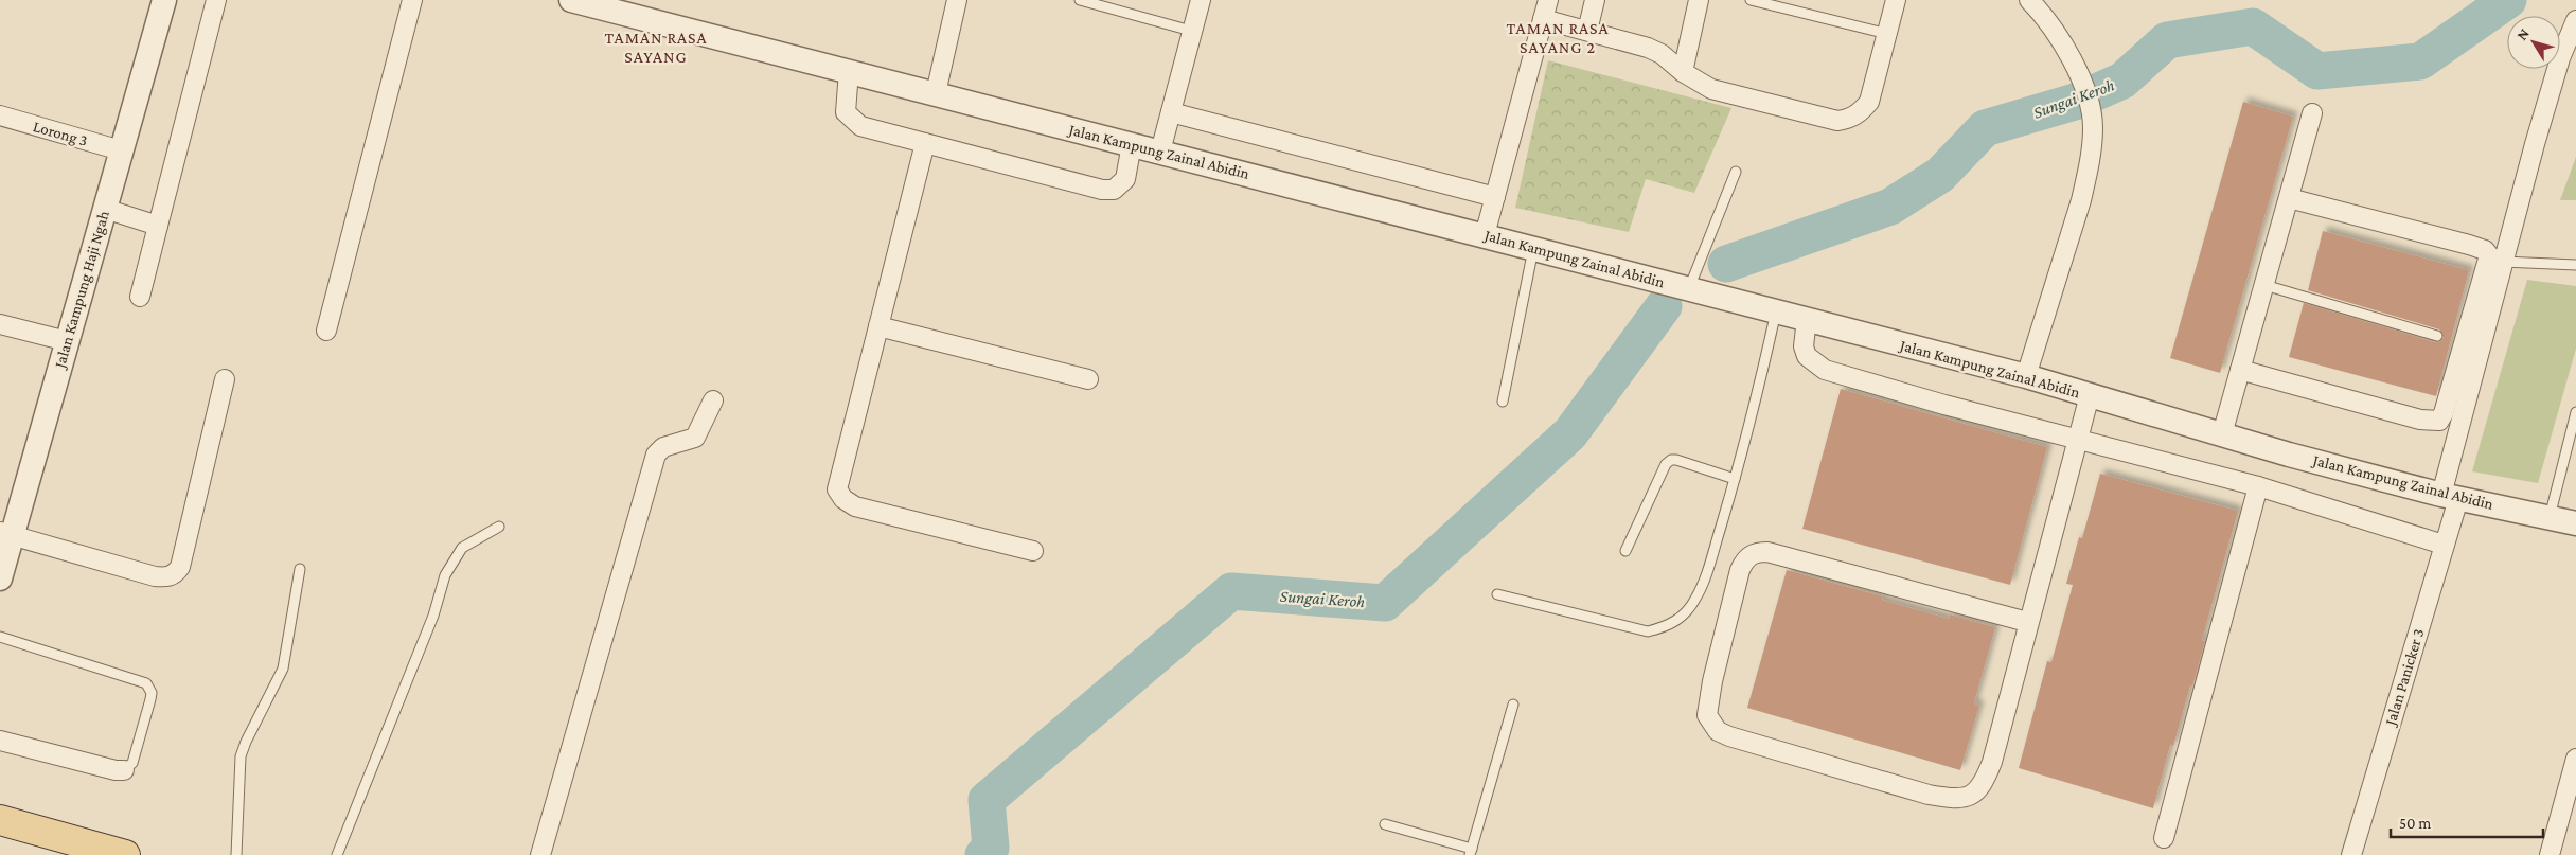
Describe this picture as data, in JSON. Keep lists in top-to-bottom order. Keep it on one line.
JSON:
{"streets":{"street":["Lorong 3","Jalan Kampung Zainal Abidin","Jalan Kampung Haji Ngah","Jalan Panicker 3"]},"crossings":[["Lorong 3","Jalan Kampung Haji Ngah"],["Jalan Kampung Zainal Abidin","Jalan Panicker 3"]],"districts":["TAMAN RASA SAYANG 2","TAMAN RASA SAYANG"],"water":["Sungai Keroh"],"scale_bar":"50 m","north":"top left"}
